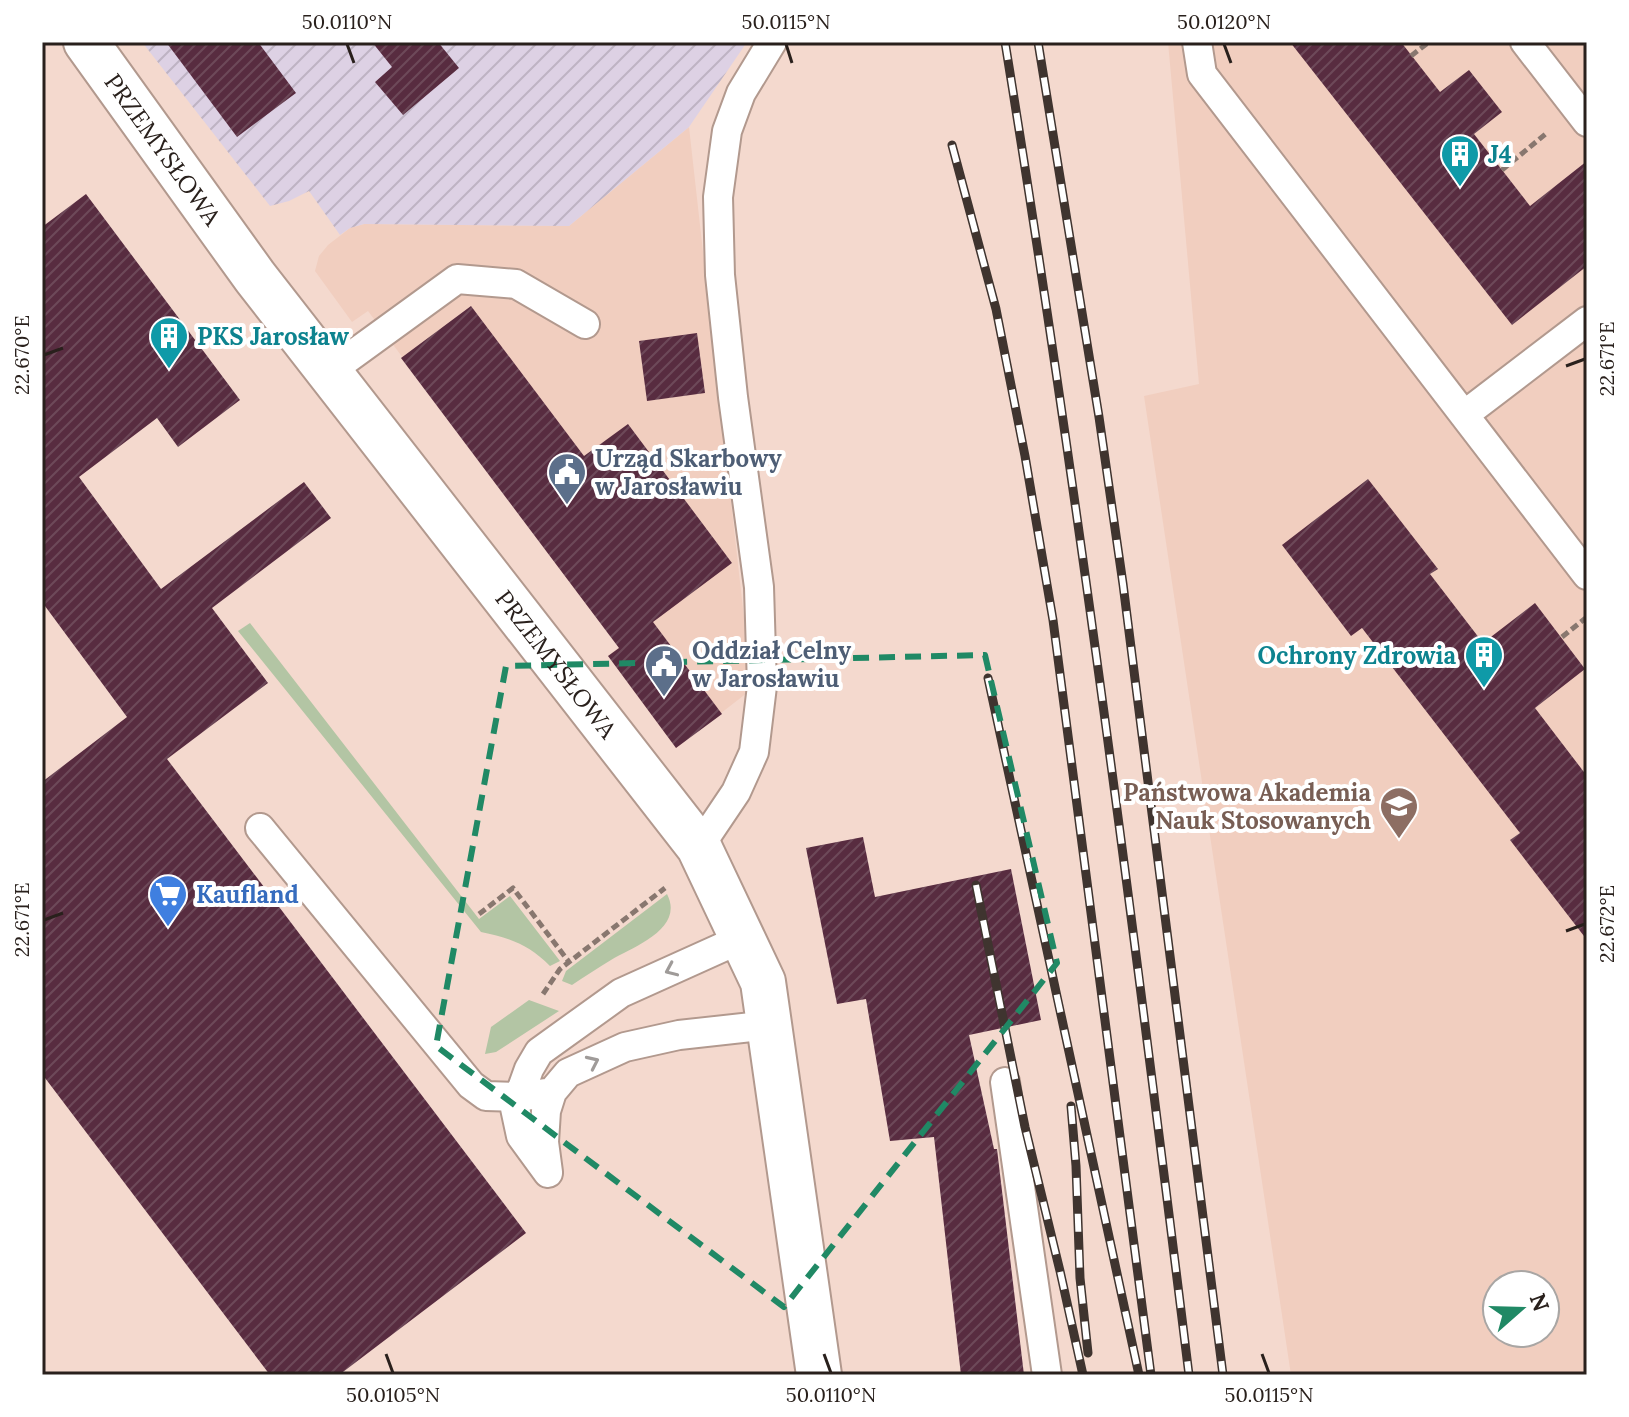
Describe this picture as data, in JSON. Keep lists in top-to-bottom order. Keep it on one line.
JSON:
{"streets":{"street":["PRZEMYSŁOWA"]},"places":{"building":["J4","PKS Jarosław","Ochrony Zdrowia"],"public building":["Urząd Skarbowy w Jarosławiu","Oddział Celny w Jarosławiu"],"school or university":["Państwowa Akademia Nauk Stosowanych"],"supermarket":["Kaufland"]},"north":"right","coordinates":["50.0110°N","50.0115°N","50.0120°N","22.670°E","22.671°E","22.672°E","50.0105°N"]}
